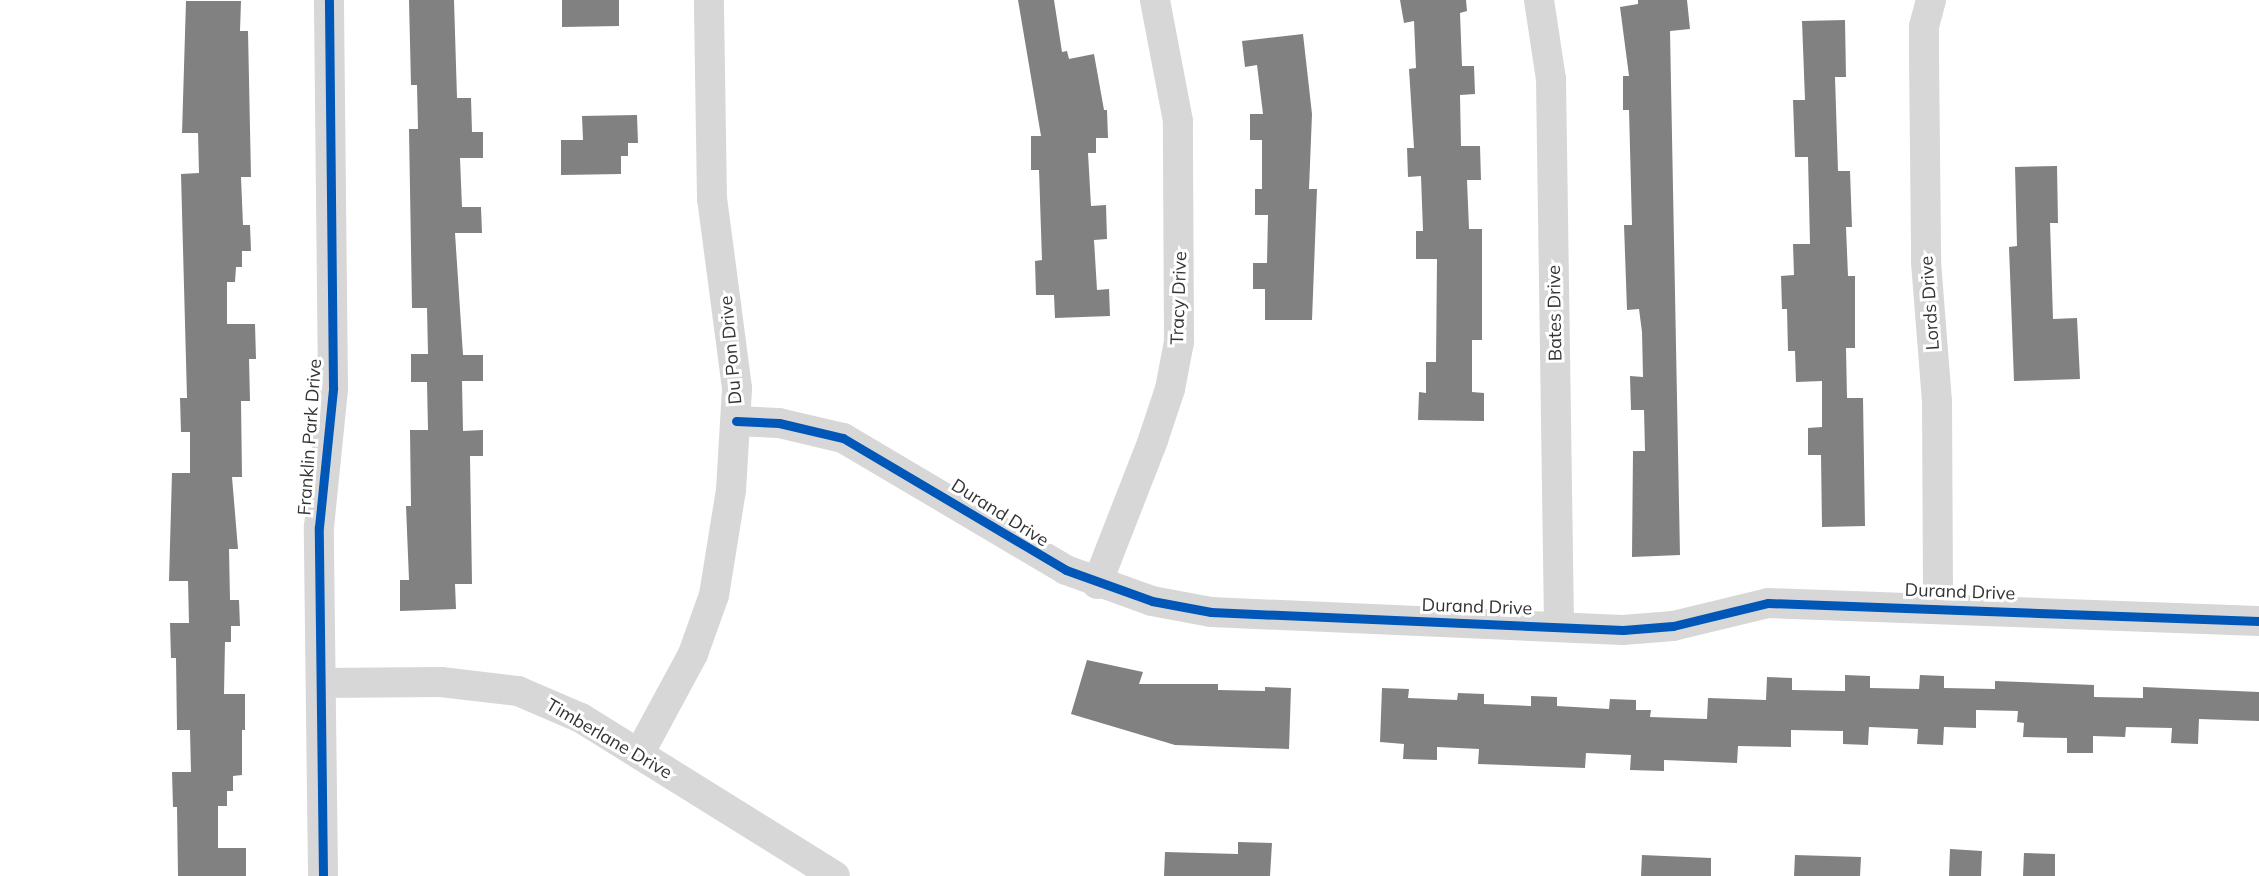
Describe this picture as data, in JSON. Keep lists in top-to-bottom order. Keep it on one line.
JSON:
{"streets":{"street":["Tracy Drive","Lords Drive","Bates Drive","Du Pon Drive","Franklin Park Drive","Durand Drive","Timberlane Drive"]},"crossings":[["Tracy Drive","Durand Drive"],["Lords Drive","Durand Drive"],["Bates Drive","Durand Drive"],["Du Pon Drive","Durand Drive"],["Du Pon Drive","Timberlane Drive"],["Franklin Park Drive","Timberlane Drive"]]}
